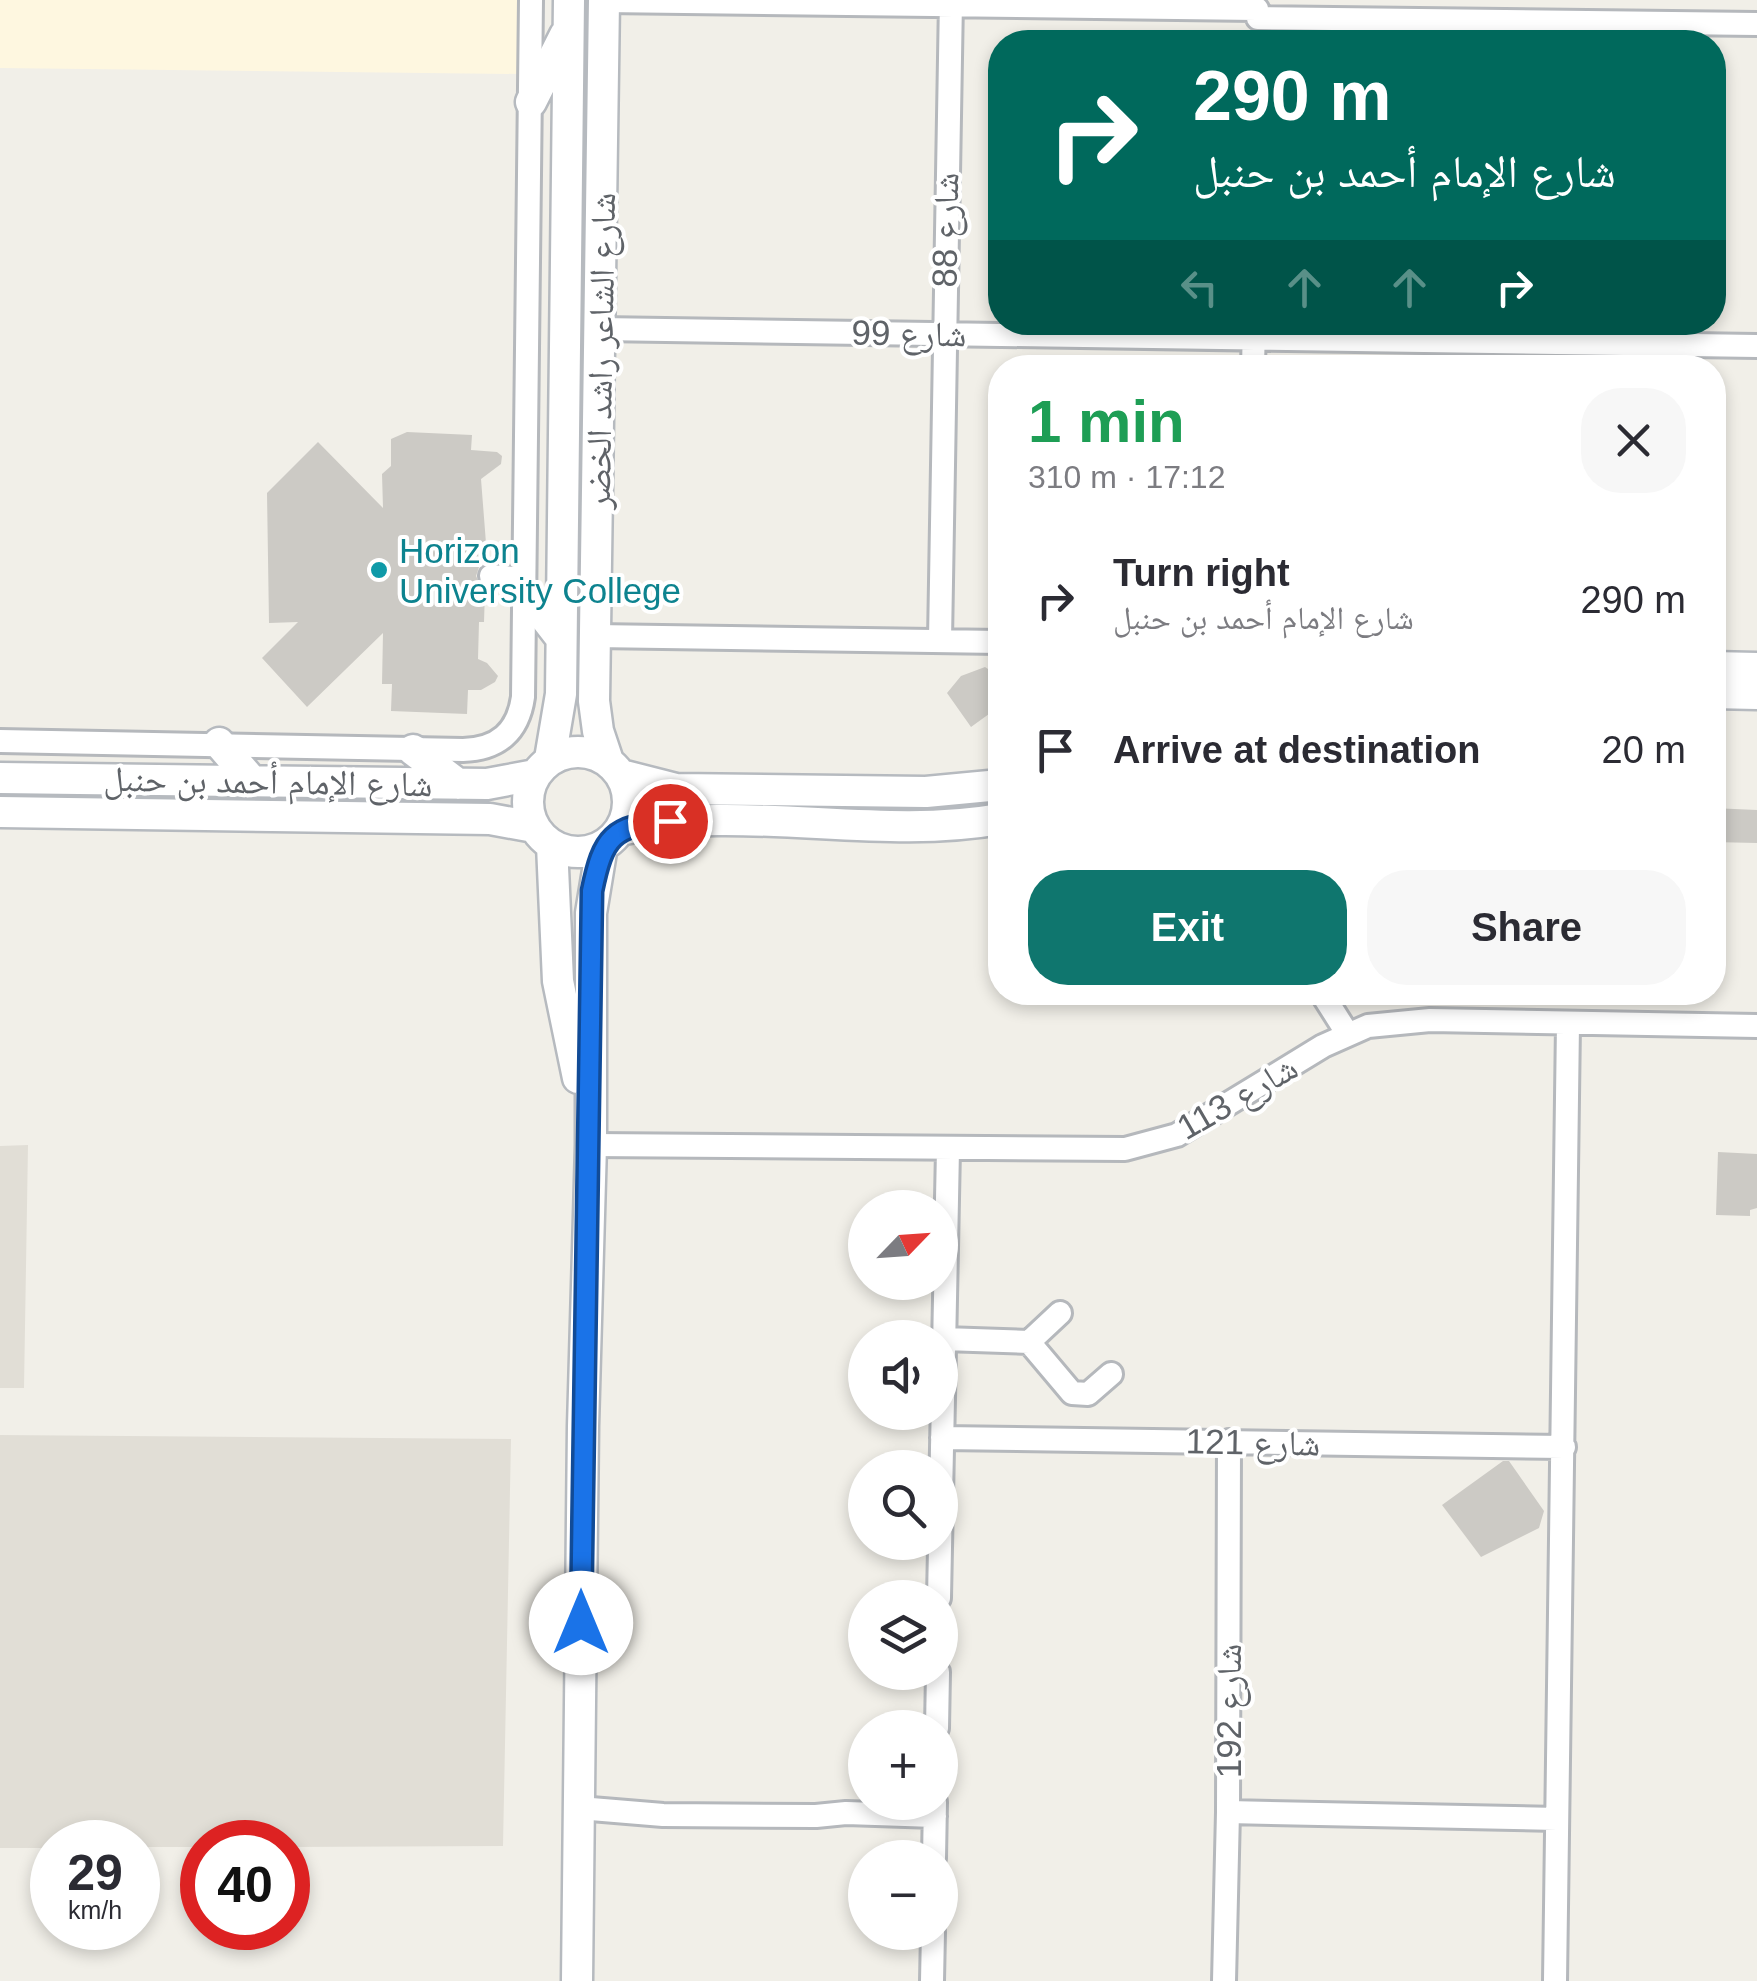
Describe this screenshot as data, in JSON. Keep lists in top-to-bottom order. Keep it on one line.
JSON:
{"streets":{"street":["شارع 88","شارع 99","شارع الشاعر راشد الخضر","شارع الإمام أحمد بن حنبل","شارع 113","شارع 121","شارع 192"]},"crossings":[["شارع 88","شارع 99"],["شارع 99","شارع الشاعر راشد الخضر"],["شارع الشاعر راشد الخضر","شارع الإمام أحمد بن حنبل"],["شارع 121","شارع 192"]],"places":["Horizon University College"],"north":"top right","page":{"turn":["290 m","شارع الإمام أحمد بن حنبل"],"heading":["1 min","310 m · 17:12"],"list":[{"name":"Turn right","note":"شارع الإمام أحمد بن حنبل","value":"290 m"},{"name":"Arrive at destination","value":"20 m"}],"buttons":["Exit","Share"],"map_buttons":["+","−"],"speed":"29 km/h","limit":"40"}}
